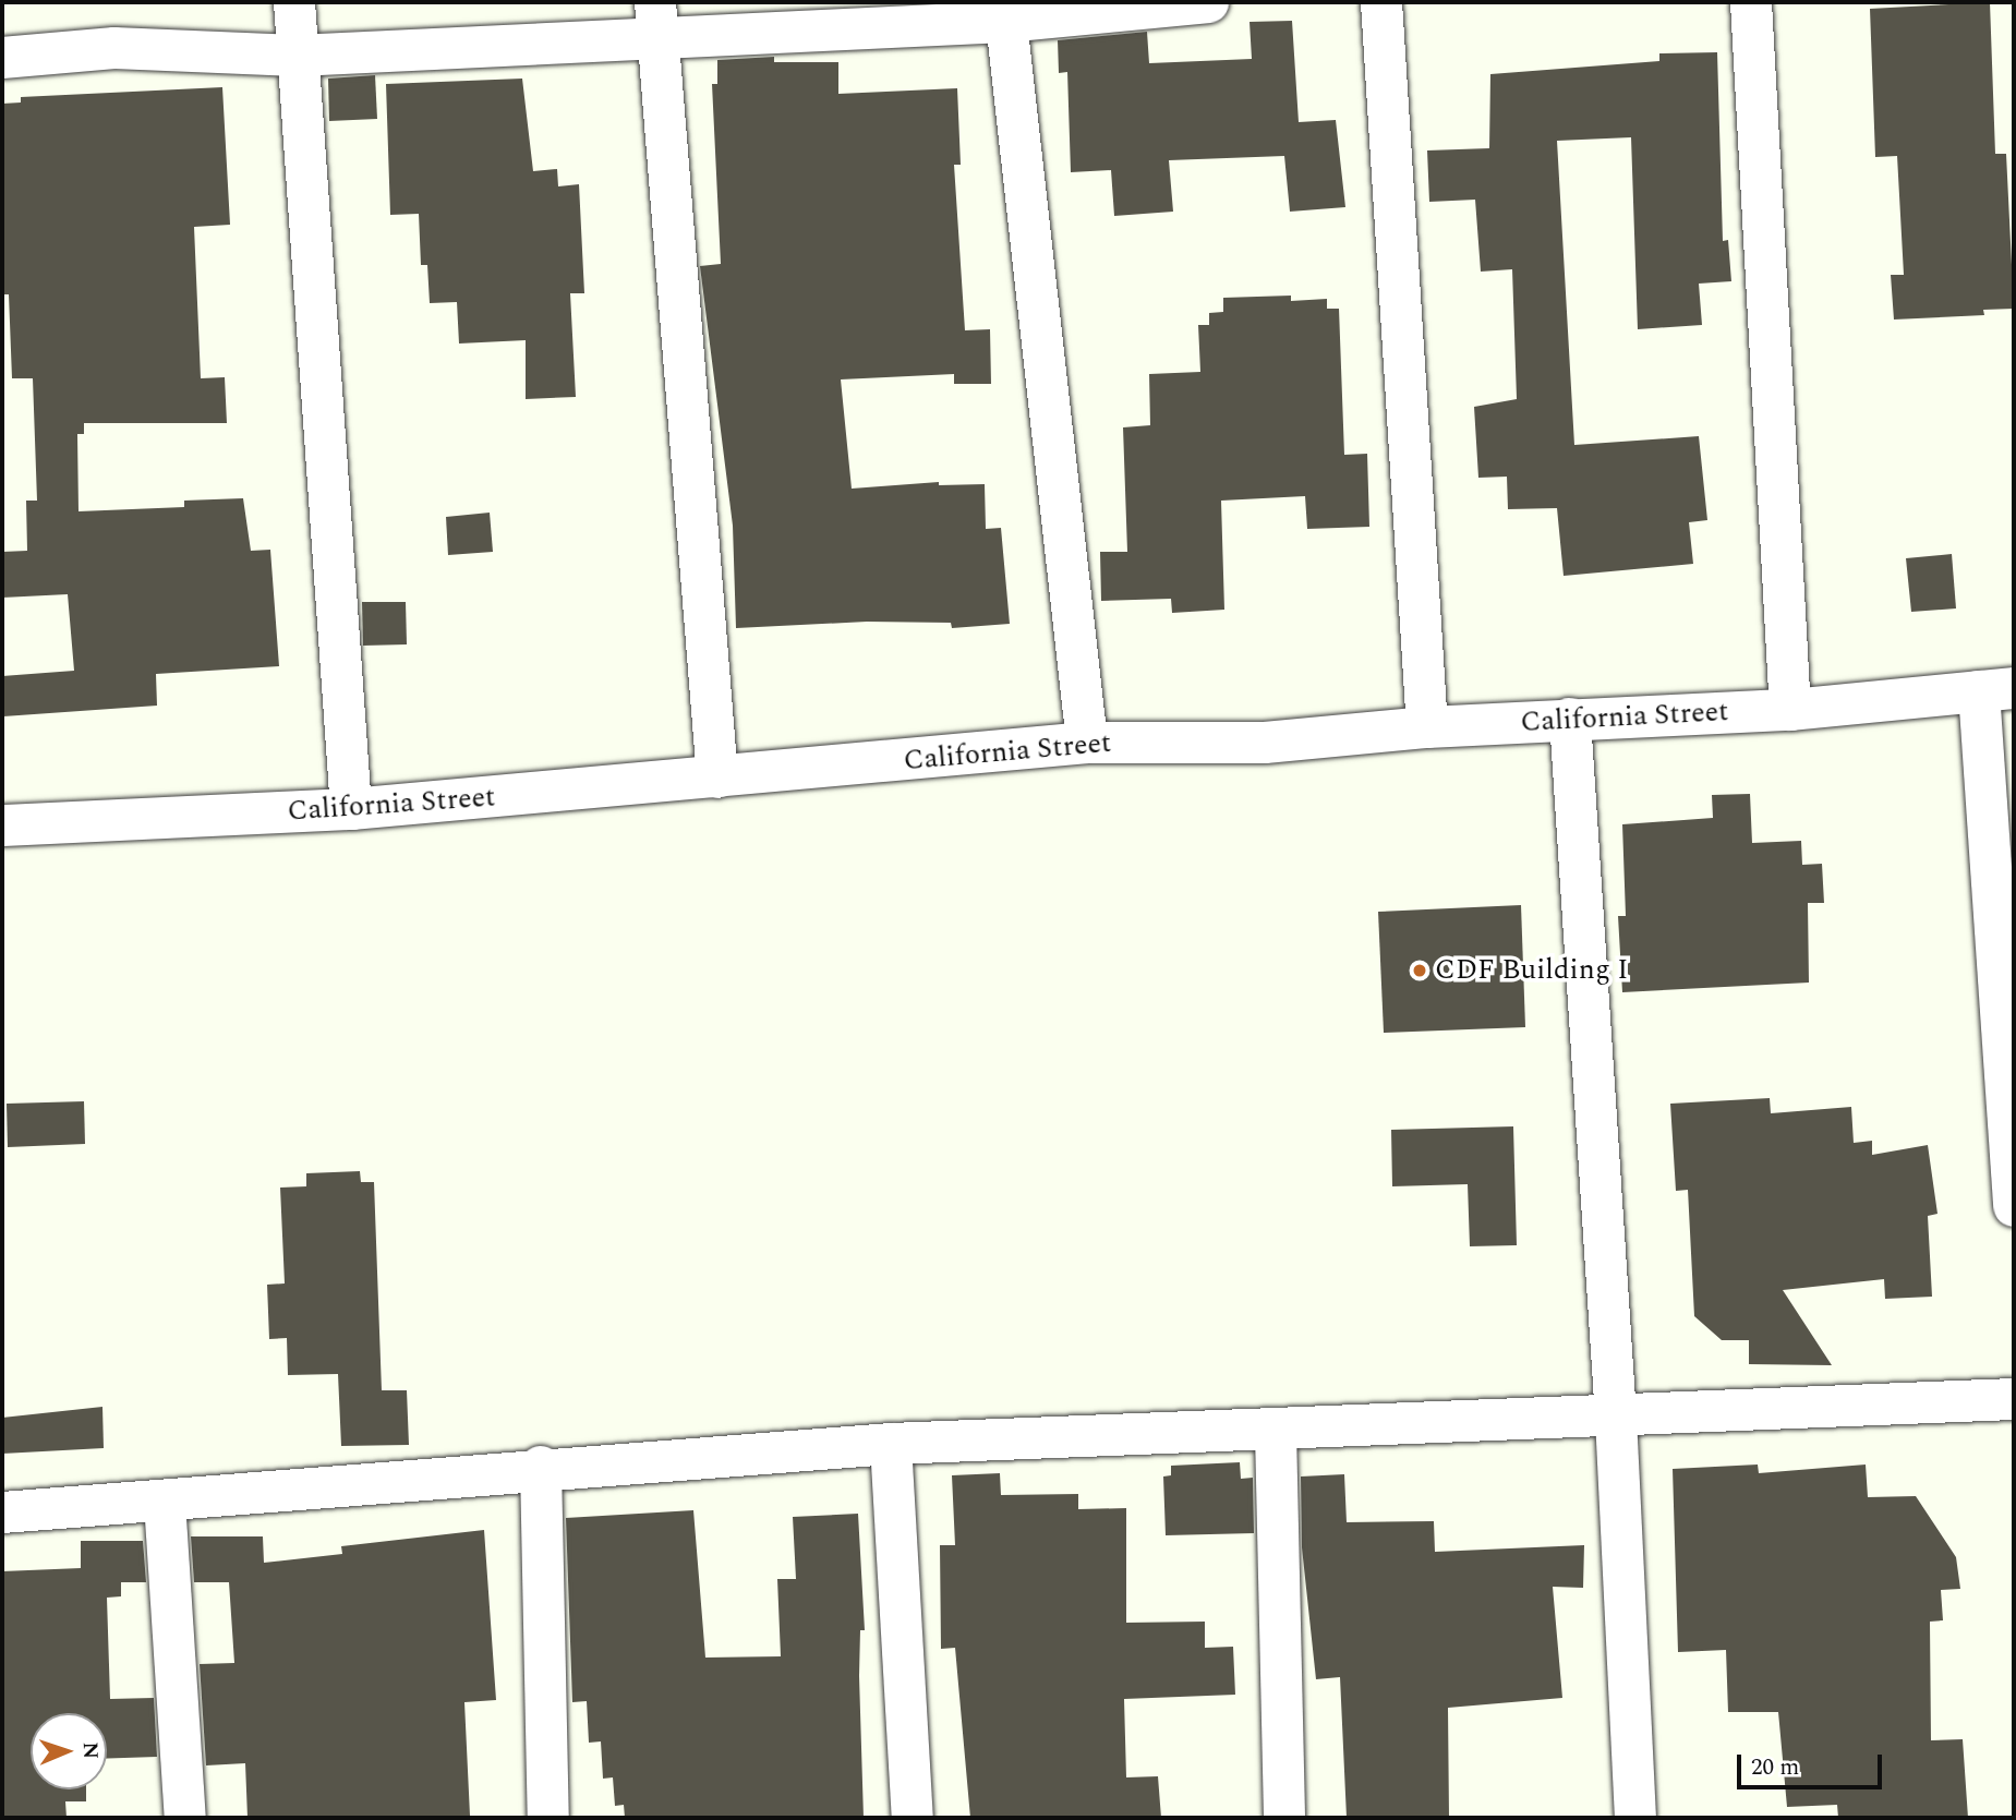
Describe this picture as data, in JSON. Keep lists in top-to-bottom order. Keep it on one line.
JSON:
{"streets":{"street":["California Street"]},"places":["CDF Building I"],"scale_bar":"20 m","north":"right"}
